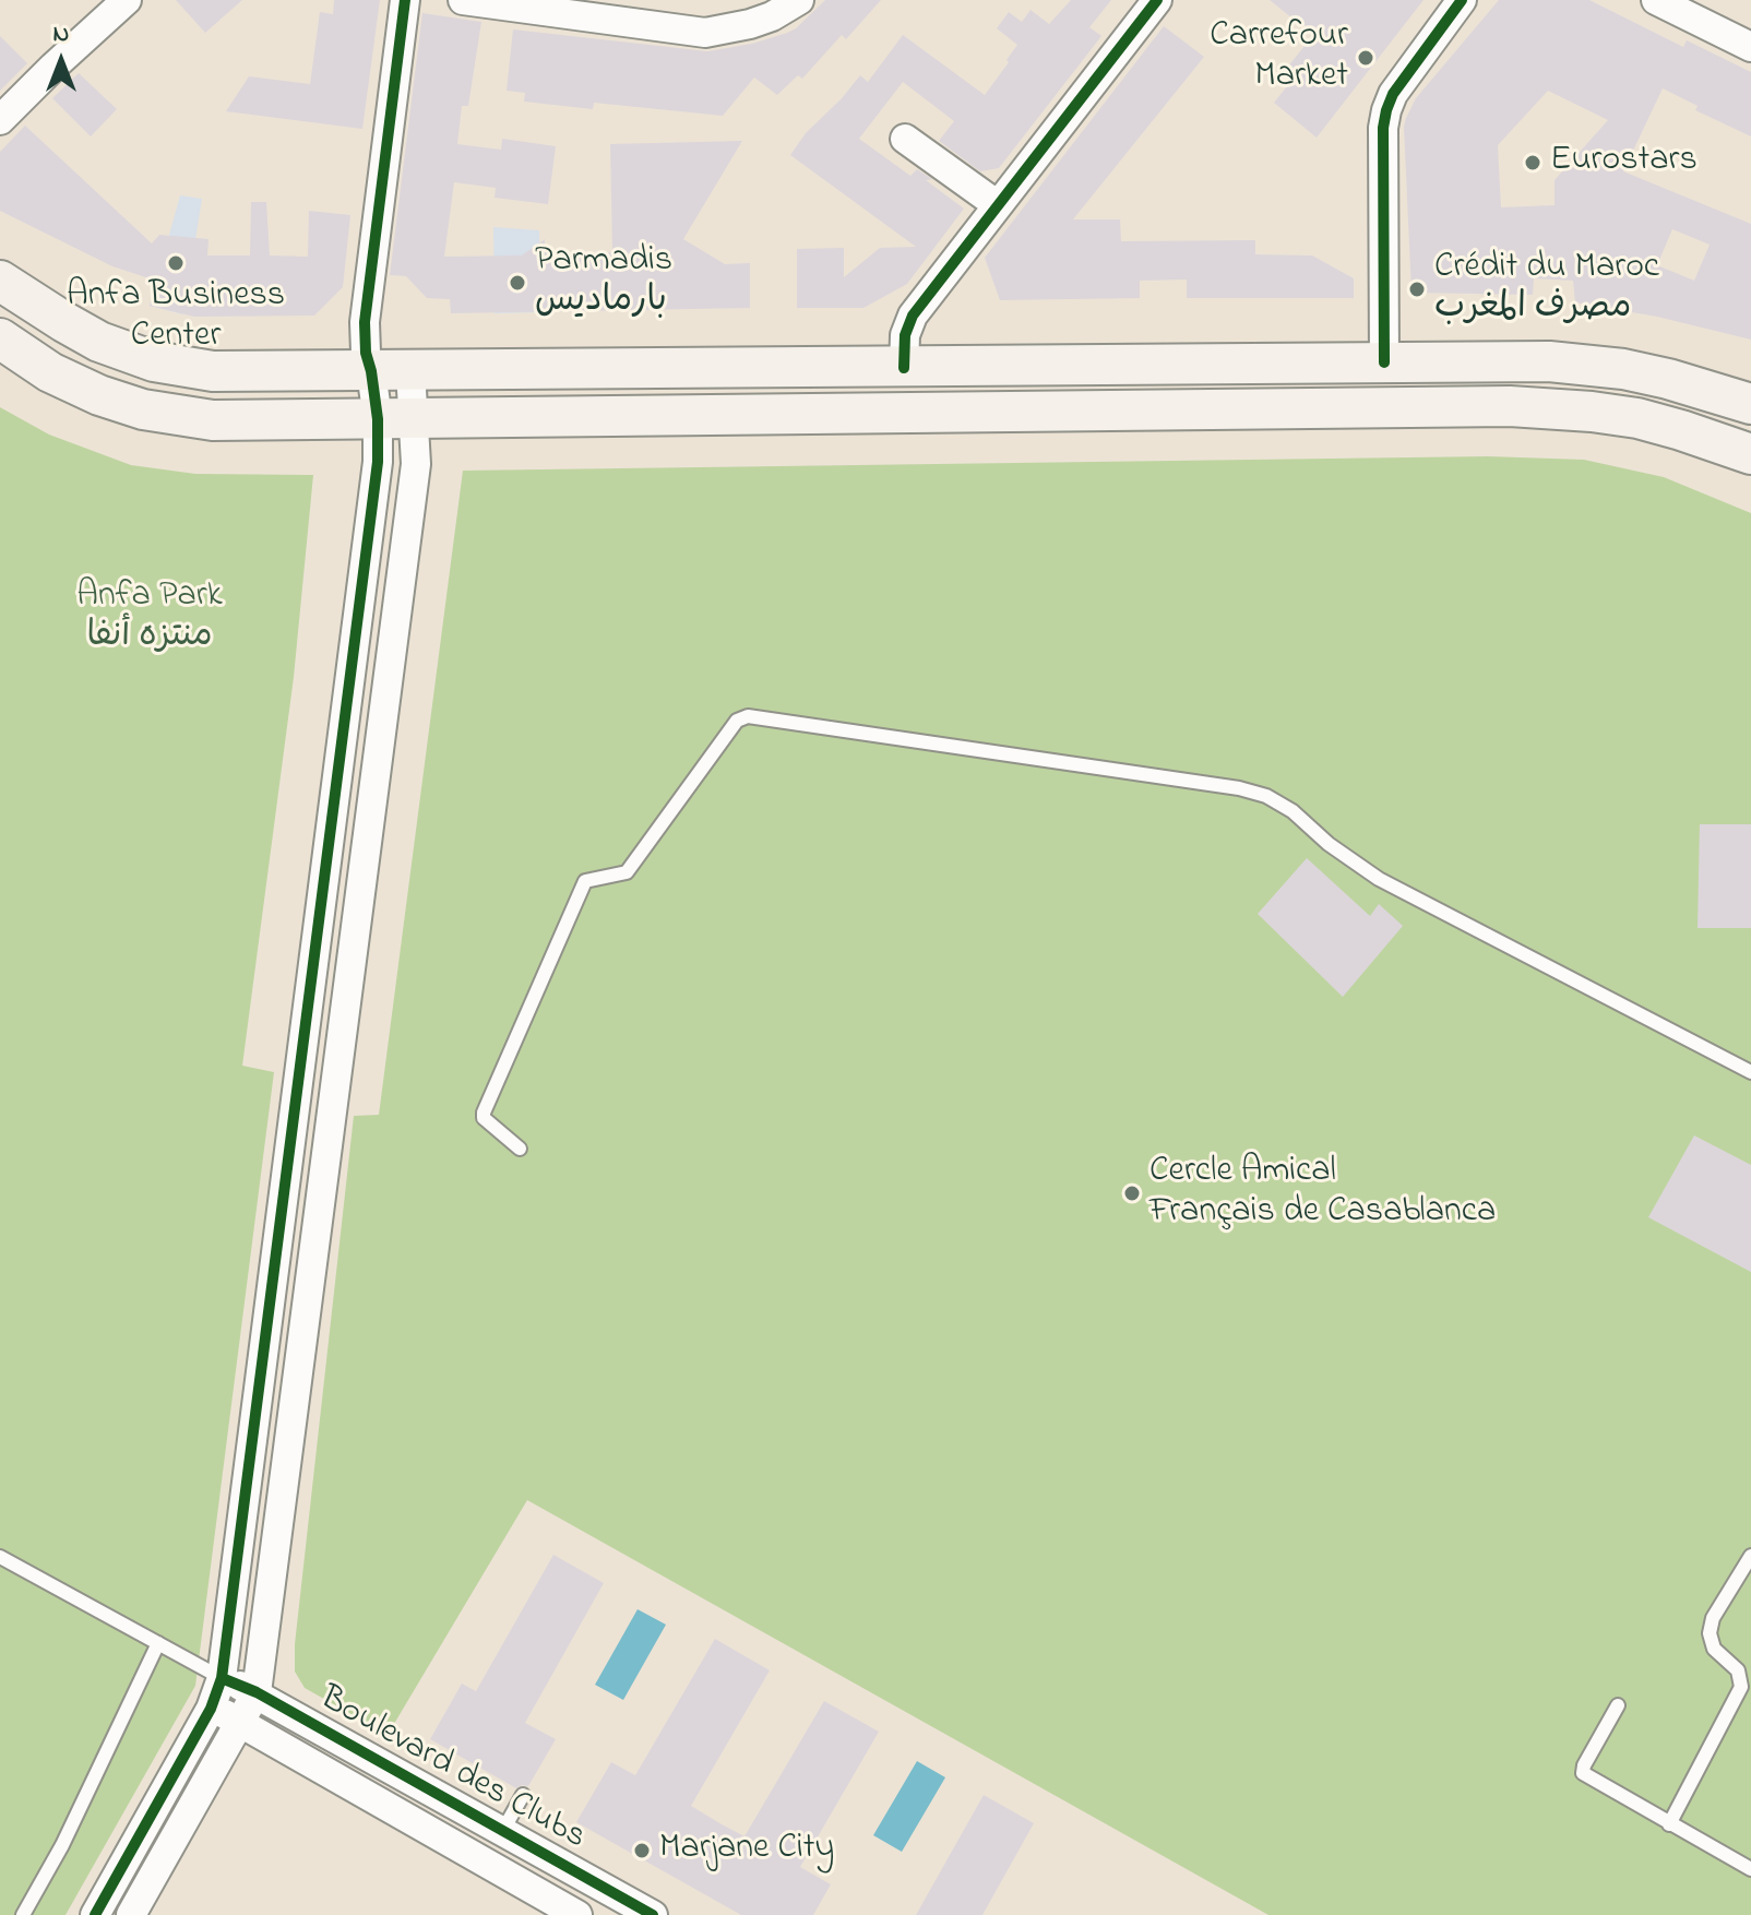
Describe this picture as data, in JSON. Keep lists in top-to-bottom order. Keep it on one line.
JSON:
{"streets":{"street":["Boulevard des Clubs"]},"parks":["Anfa Park منتزه أنفا"],"places":["Carrefour Market","Eurostars","Anfa Business Center","Parmadis بارماديس","Crédit du Maroc مصرف المغرب","Cercle Amical Français de Casablanca","Marjane City"],"north":"top"}
